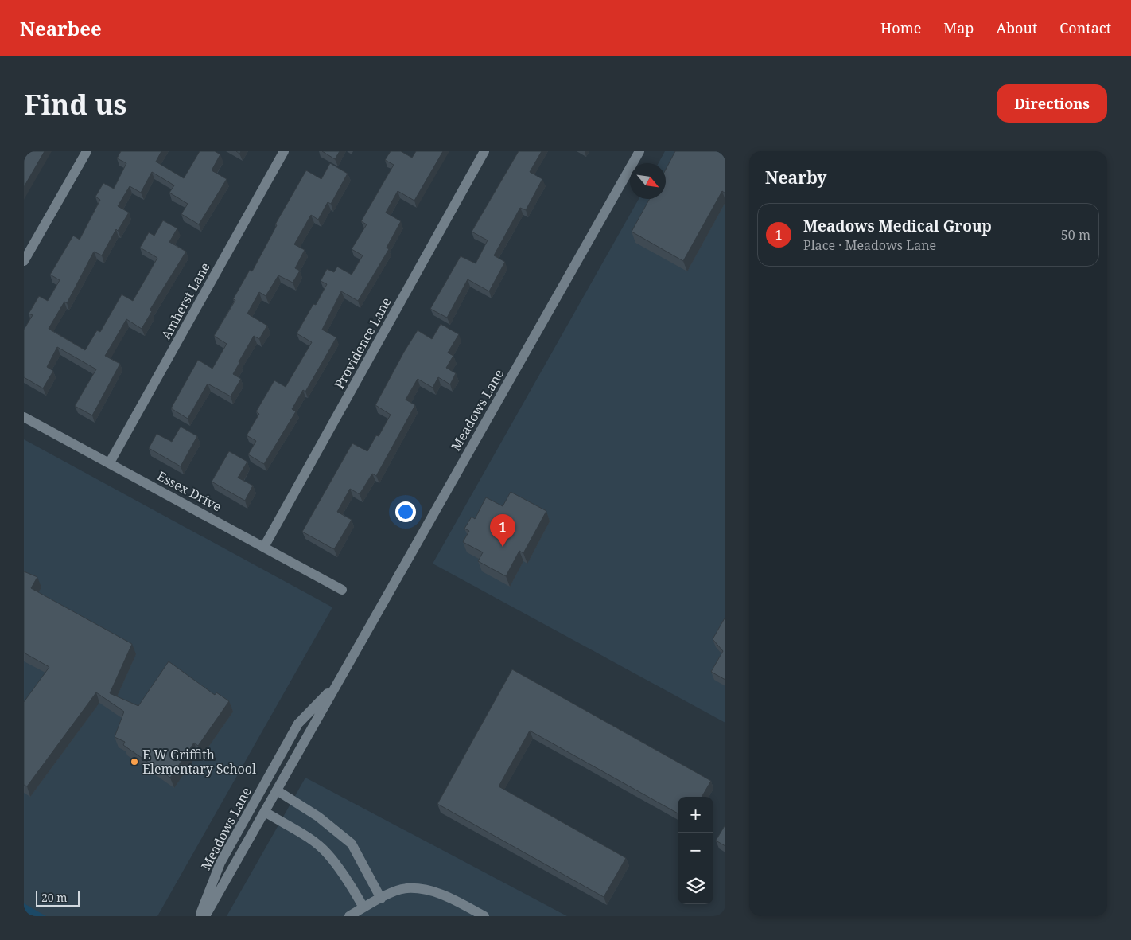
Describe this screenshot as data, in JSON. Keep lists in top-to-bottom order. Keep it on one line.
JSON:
{"streets":{"street":["Amherst Lane","Providence Lane","Meadows Lane","Essex Drive"]},"crossings":[["Amherst Lane","Essex Drive"],["Providence Lane","Essex Drive"]],"places":["E W Griffith Elementary School"],"scale_bar":"20 m","north":"bottom right","page":{"header":"Nearbee","nav":["Home","Map","About","Contact"],"buttons":"Directions","title":"Find us","heading":"Nearby","list":[{"mark":"1","name":"Meadows Medical Group","note":"Place · Meadows Lane","value":"50 m"}],"pins":"1","map_buttons":["+","−"],"scale":"20 m"}}
